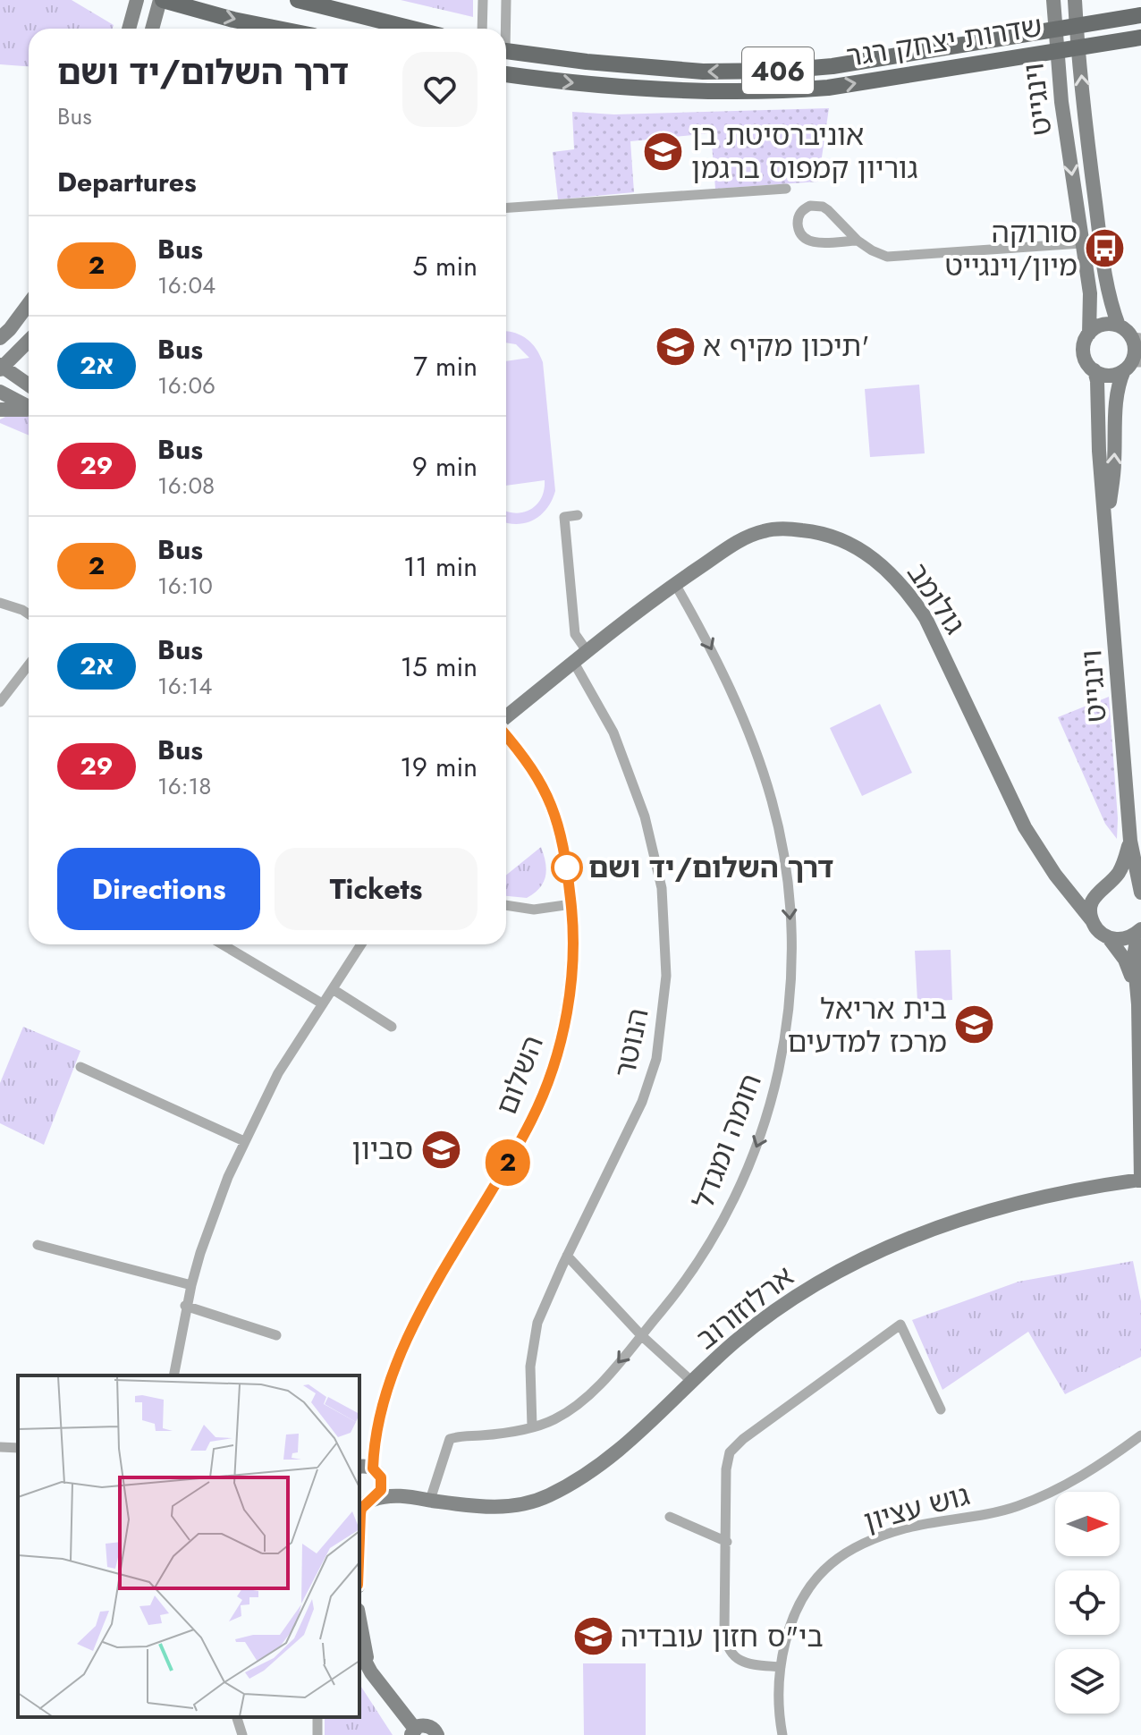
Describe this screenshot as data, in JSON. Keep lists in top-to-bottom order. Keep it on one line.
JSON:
{"streets":{"main road":["שדרות יצחק רגר","406"],"street":["וינגייט","גולומב","הנוטר","השלום","חומה ומגדל","ארלוזורוב","גוש עציון"]},"crossings":[["שדרות יצחק רגר","וינגייט"],["וינגייט","גולומב"],["גולומב","הנוטר"],["גולומב","חומה ומגדל"],["הנוטר","חומה ומגדל"],["השלום","ארלוזורוב"],["חומה ומגדל","ארלוזורוב"]],"one_way":["חומה ומגדל"],"places":{"school or university":["אוניברסיטת בן גוריון קמפוס ברגמן","תיכון מקיף א'","בית אריאל מרכז למדעים","סביון","בי\"ס חזון עובדיה"],"bus stop":["סורוקה מיון/וינגייט"],"other":["דרך השלום/יד ושם"]},"lines":["bus line 2"],"north":"right","page":{"on_map":"2","heading":[["דרך השלום/יד ושם","Bus"],"Departures"],"list":[{"mark":"2","name":"Bus","note":"16:04","value":"5 min"},{"mark":"2א","name":"Bus","note":"16:06","value":"7 min"},{"mark":"29","name":"Bus","note":"16:08","value":"9 min"},{"mark":"2","name":"Bus","note":"16:10","value":"11 min"},{"mark":"2א","name":"Bus","note":"16:14","value":"15 min"},{"mark":"29","name":"Bus","note":"16:18","value":"19 min"}],"buttons":["Directions","Tickets"]}}
